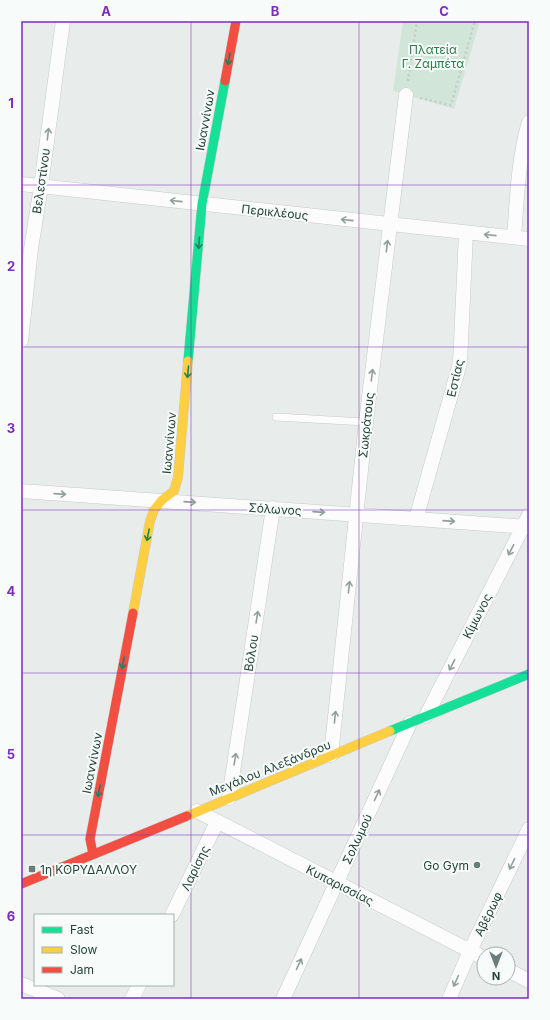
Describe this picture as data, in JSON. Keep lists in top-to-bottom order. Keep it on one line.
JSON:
{"streets":{"street":["Ιωαννίνων","Βελεστίνου","Περικλέους","Εστίας","Σωκράτους","Σόλωνος","Κίμωνος","Βόλου","Μεγάλου Αλεξάνδρου","Σολωμού","Λαρίσης","Κυπαρισσίας","Αβέρωφ"]},"crossings":[["Ιωαννίνων","Περικλέους"],["Ιωαννίνων","Σόλωνος"],["Ιωαννίνων","Μεγάλου Αλεξάνδρου"],["Βελεστίνου","Περικλέους"],["Περικλέους","Εστίας"],["Περικλέους","Σωκράτους"],["Εστίας","Σόλωνος"],["Σωκράτους","Σόλωνος"],["Σωκράτους","Μεγάλου Αλεξάνδρου"],["Σόλωνος","Κίμωνος"],["Σόλωνος","Βόλου"],["Κίμωνος","Μεγάλου Αλεξάνδρου"],["Βόλου","Μεγάλου Αλεξάνδρου"],["Μεγάλου Αλεξάνδρου","Σολωμού"],["Μεγάλου Αλεξάνδρου","Κυπαρισσίας"],["Σολωμού","Κυπαρισσίας"],["Λαρίσης","Κυπαρισσίας"],["Κυπαρισσίας","Αβέρωφ"]],"one_way":["Ιωαννίνων","Βελεστίνου","Περικλέους","Σωκράτους","Σόλωνος","Κίμωνος","Βόλου","Σολωμού","Αβέρωφ"],"parks":["Πλατεία Γ. Ζαμπέτα"],"places":{"other":["Go Gym"],"transit":["1η ΚΟΡΥΔΑΛΛΟΥ"]},"legend":["Fast","Slow","Jam"],"north":"bottom","grid":{"columns":["A","B","C"],"rows":["1","2","3","4","5","6"]}}
